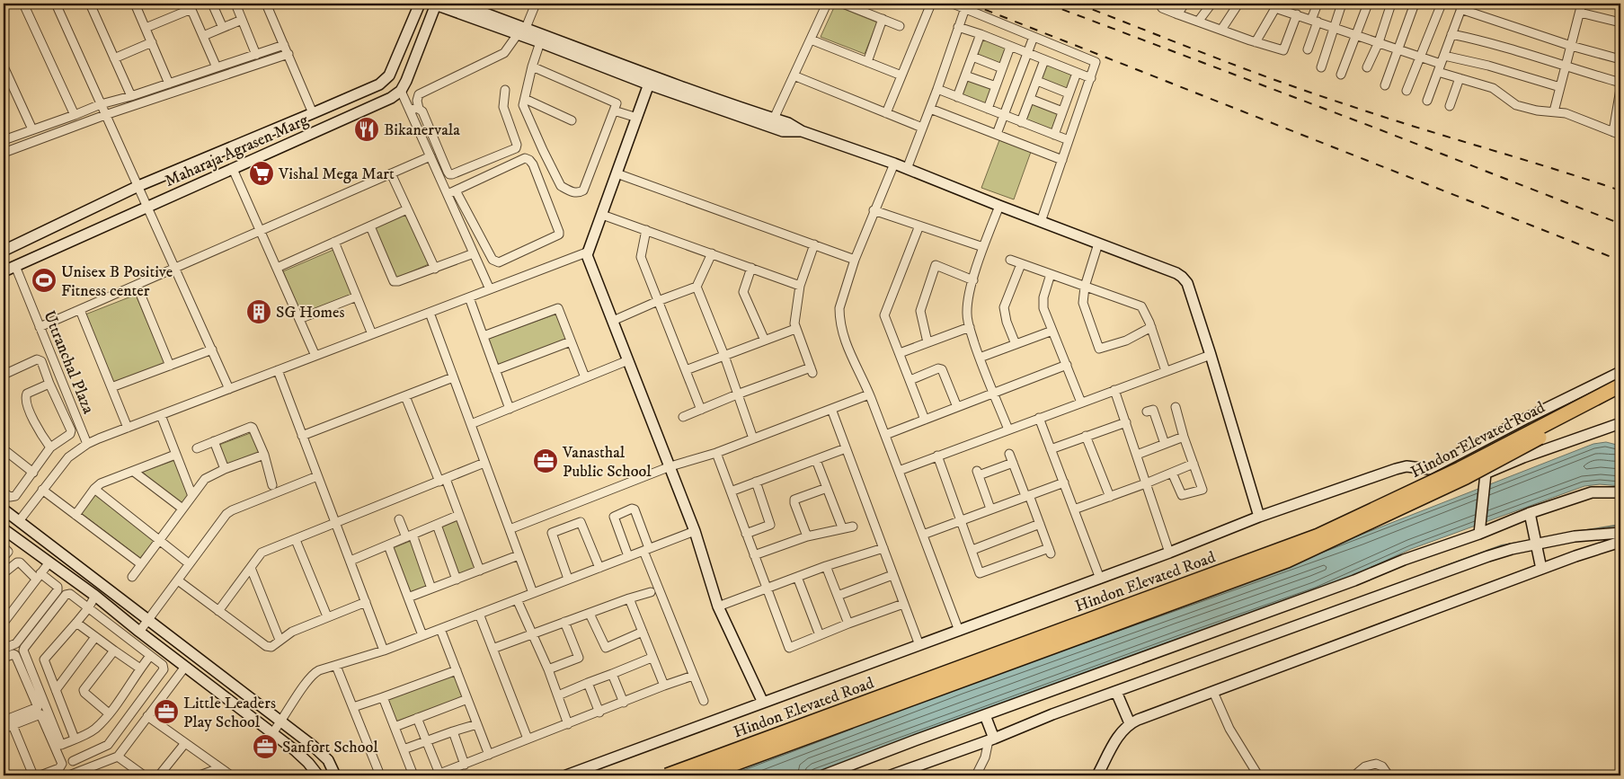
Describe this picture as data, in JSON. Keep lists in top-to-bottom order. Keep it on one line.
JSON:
{"streets":{"highway":["Hindon Elevated Road"],"street":["Maharaja Agrasen Marg","Uttranchal Plaza"]},"crossings":[["Maharaja Agrasen Marg","Uttranchal Plaza"]],"places":{"restaurant":["Bikanervala"],"supermarket":["Vishal Mega Mart"],"sports":["Unisex B Positive Fitness center"],"building":["SG Homes"],"office":["Vanasthal Public School","Little Leaders Play School","Sanfort School"]}}
